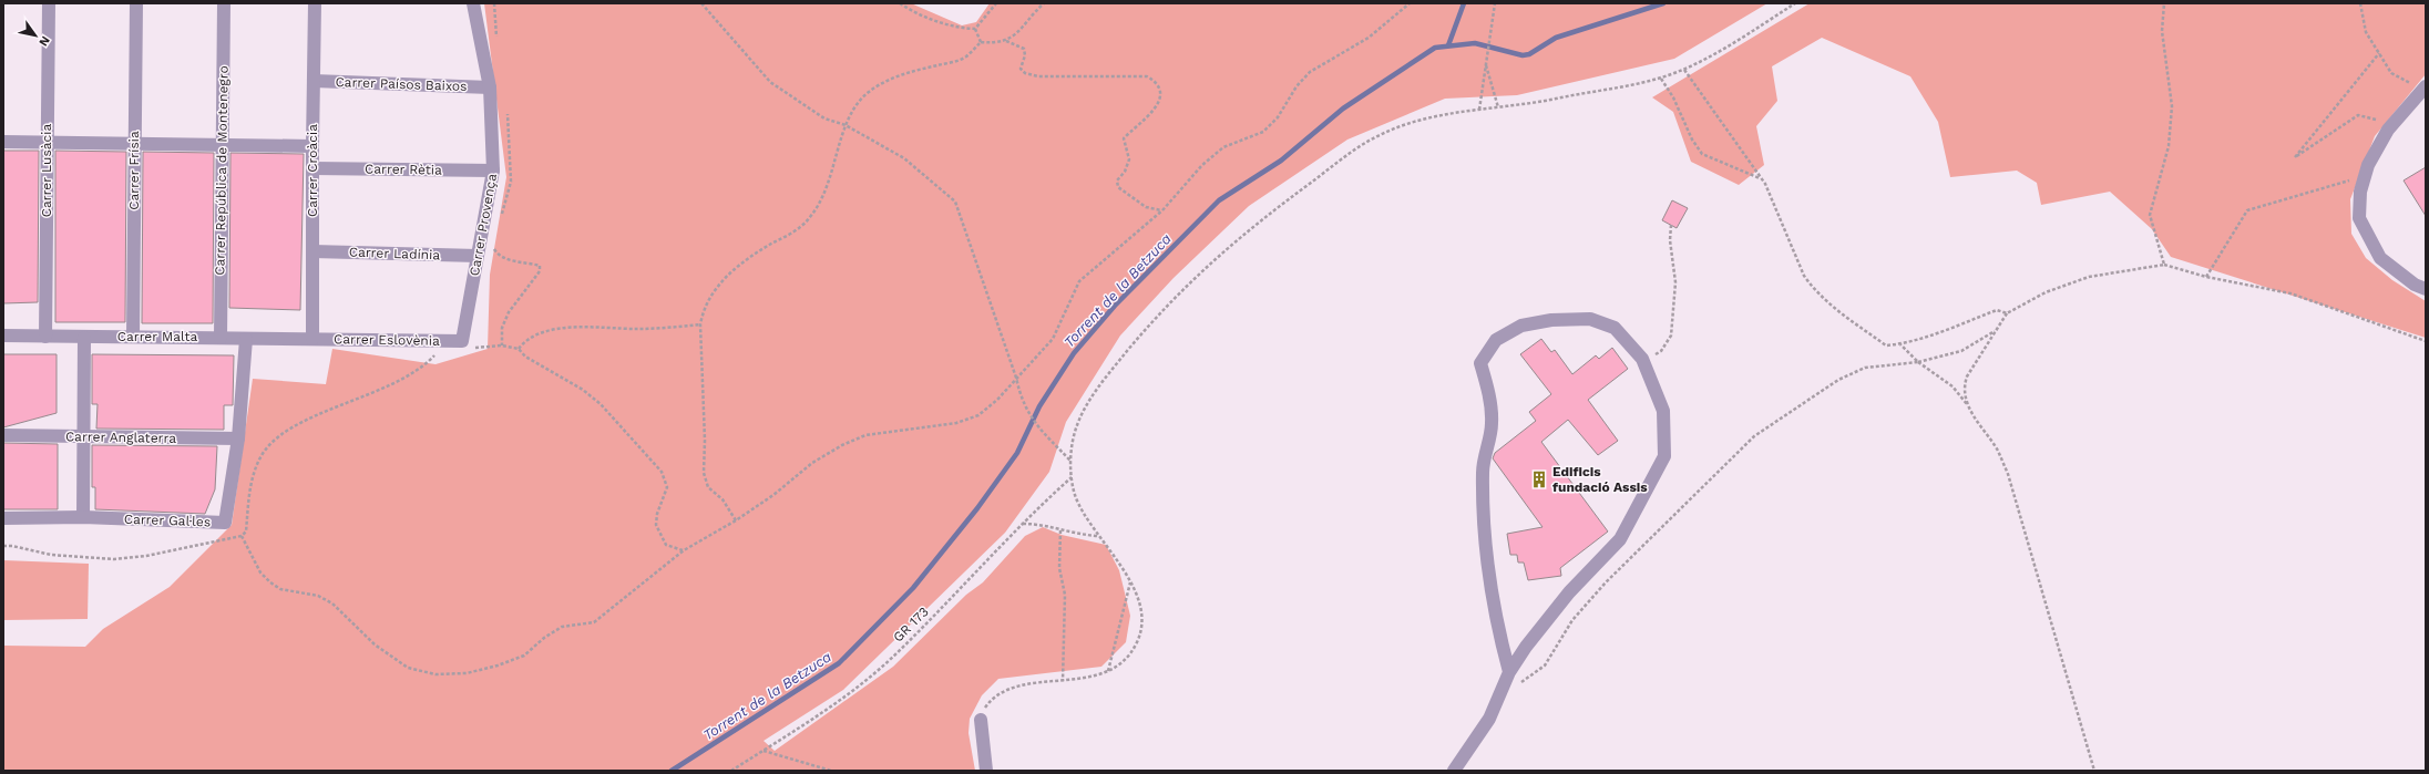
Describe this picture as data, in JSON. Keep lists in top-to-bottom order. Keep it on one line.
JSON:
{"streets":{"street":["Carrer Paísos Baixos","Carrer Rètia","Carrer Lusàcia","Carrer Frísia","Carrer República de Montenegro","Carrer Croàcia","Carrer Provença","Carrer Ladínia","Carrer Malta","Carrer Eslovènia","Carrer Anglaterra","Carrer Gal·les"],"path":["GR 173"]},"crossings":[["Carrer Paísos Baixos","Carrer Croàcia"],["Carrer Paísos Baixos","Carrer Provença"],["Carrer Rètia","Carrer Croàcia"],["Carrer Rètia","Carrer Provença"],["Carrer Lusàcia","Carrer Malta"],["Carrer Frísia","Carrer Malta"],["Carrer República de Montenegro","Carrer Malta"],["Carrer Croàcia","Carrer Ladínia"],["Carrer Croàcia","Carrer Malta"],["Carrer Croàcia","Carrer Eslovènia"],["Carrer Provença","Carrer Ladínia"],["Carrer Provença","Carrer Eslovènia"],["Carrer Malta","Carrer Eslovènia"],["Carrer Malta","Carrer Gal·les"],["Carrer Anglaterra","Carrer Gal·les"]],"water":["Torrent de la Betzuca"],"places":{"building":["Edificis fundació Assis"]},"north":"bottom right"}
